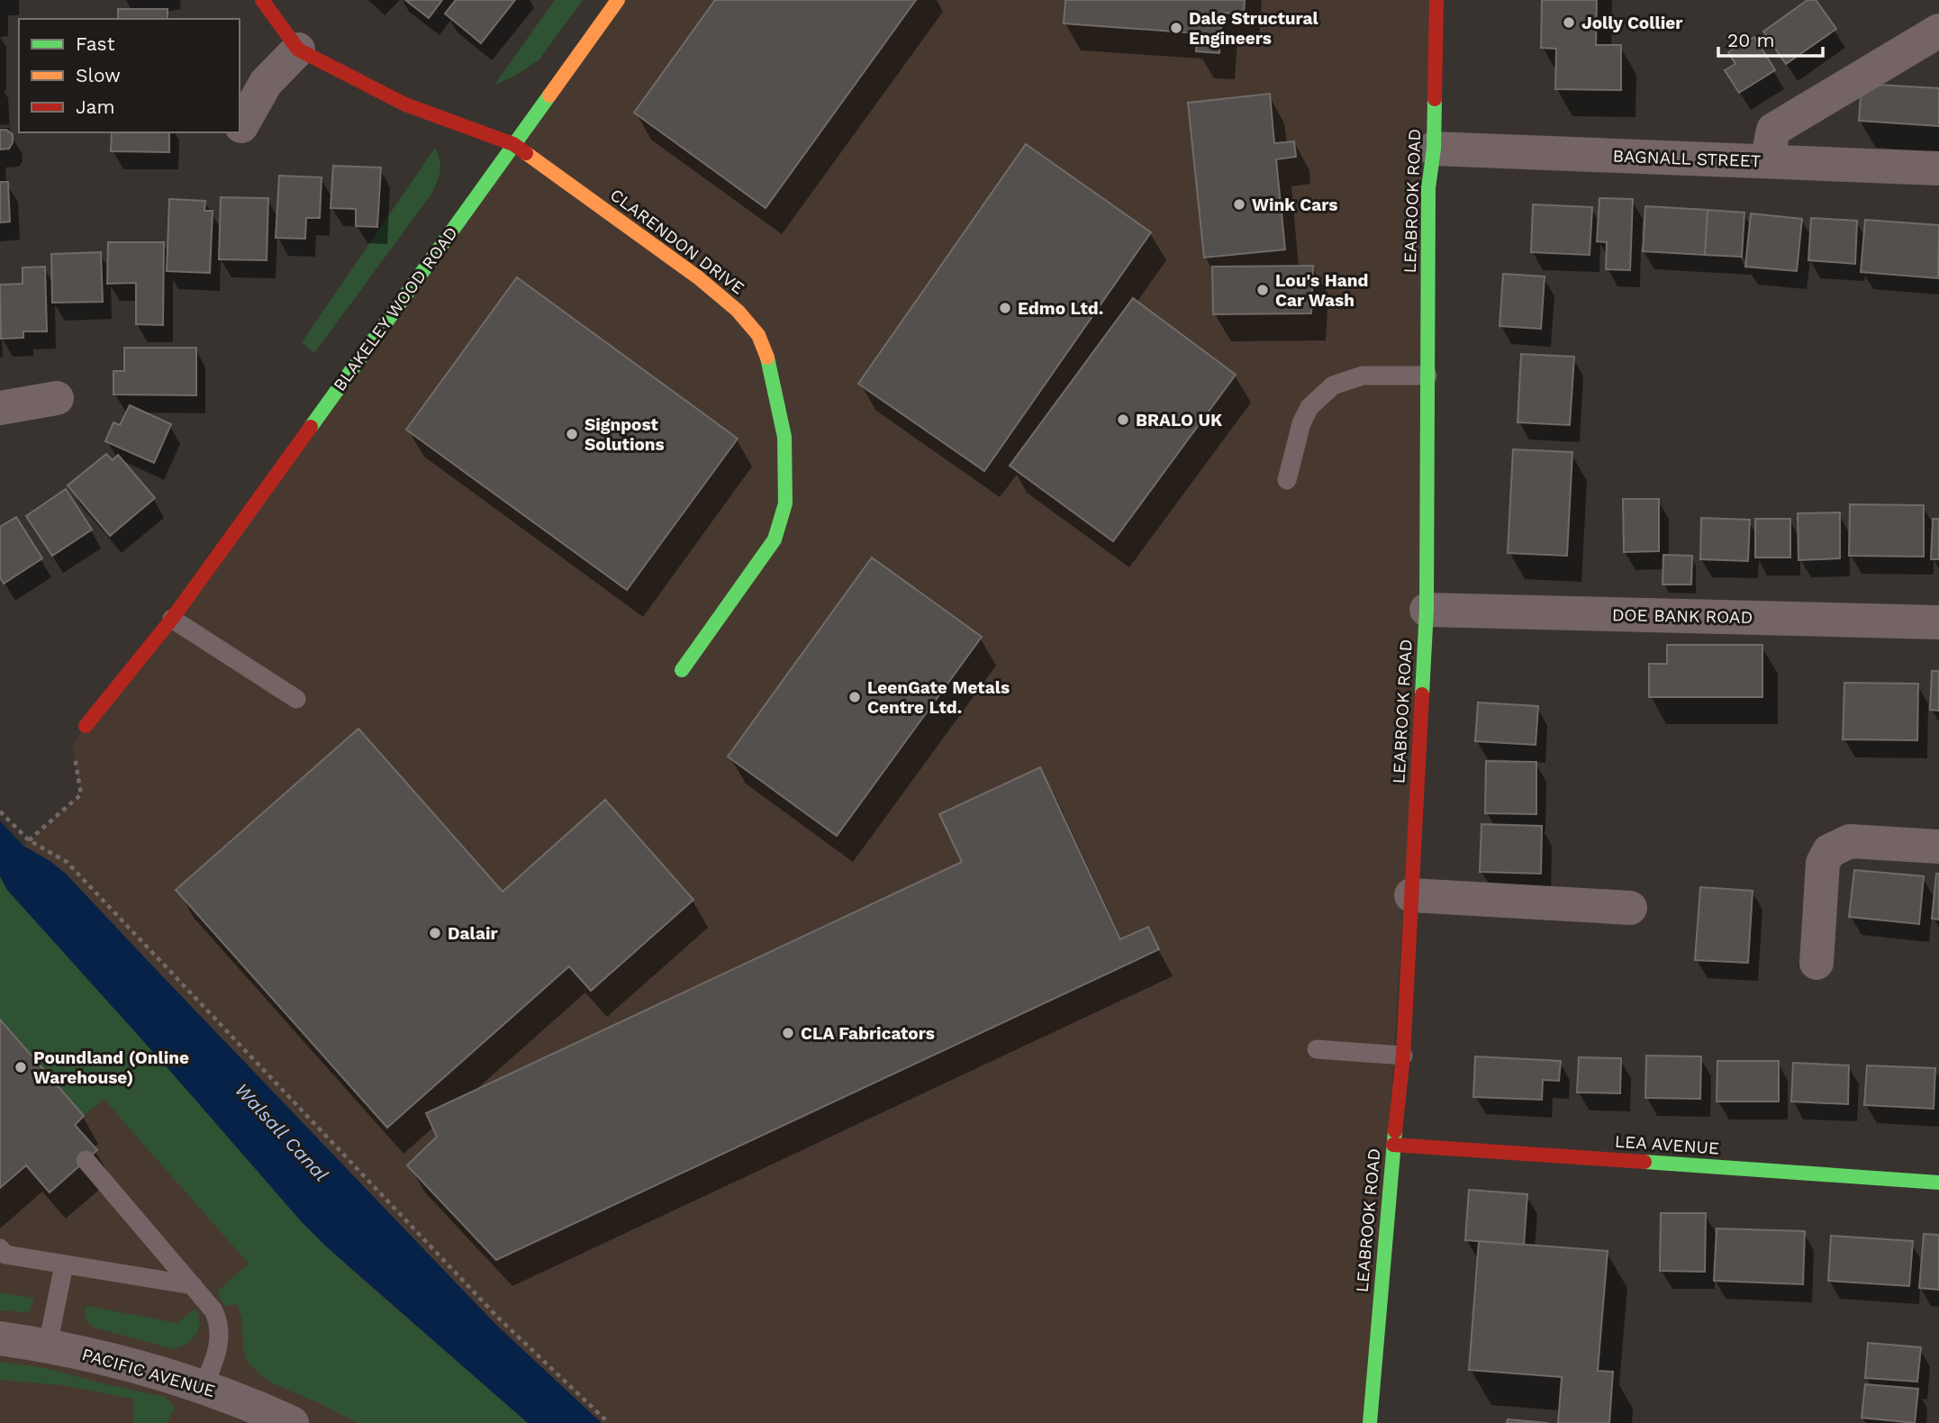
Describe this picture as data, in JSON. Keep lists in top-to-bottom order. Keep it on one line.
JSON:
{"streets":{"street":["BAGNALL STREET","LEABROOK ROAD","CLARENDON DRIVE","BLAKELEY WOOD ROAD","DOE BANK ROAD","LEA AVENUE","PACIFIC AVENUE"]},"crossings":[["BAGNALL STREET","LEABROOK ROAD"],["LEABROOK ROAD","DOE BANK ROAD"],["LEABROOK ROAD","LEA AVENUE"],["CLARENDON DRIVE","BLAKELEY WOOD ROAD"]],"water":["Walsall Canal"],"places":["Jolly Collier","Dale Structural Engineers","Wink Cars","Lou's Hand Car Wash","Edmo Ltd.","BRALO UK","Signpost Solutions","LeenGate Metals Centre Ltd.","Dalair","CLA Fabricators","Poundland (Online Warehouse)"],"legend":["Fast","Slow","Jam"],"scale_bar":"20 m"}
